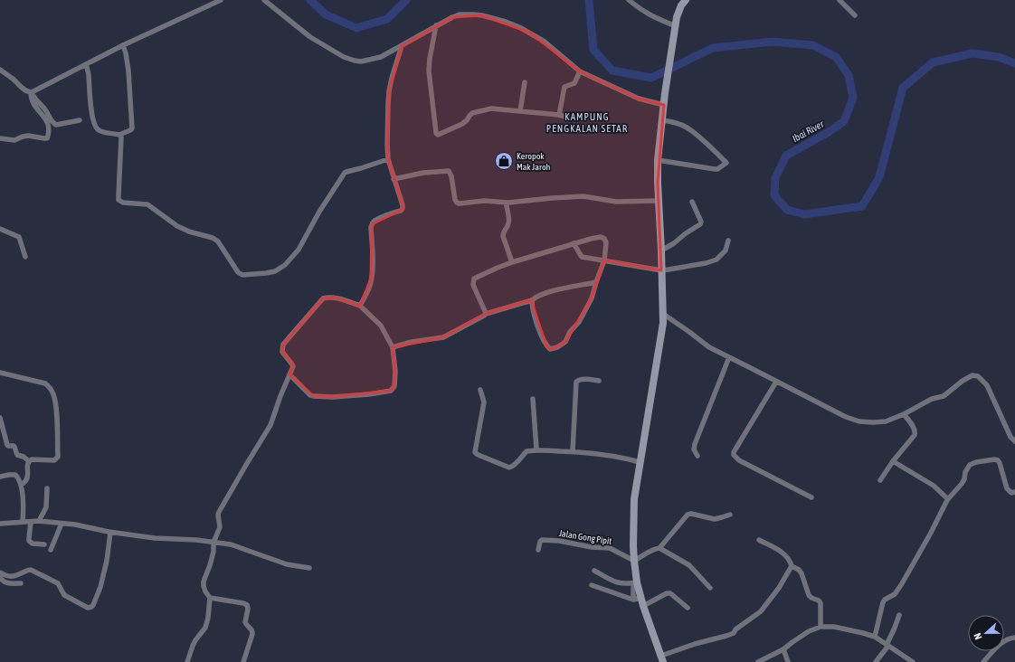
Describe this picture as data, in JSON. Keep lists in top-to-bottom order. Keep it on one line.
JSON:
{"streets":{"street":["Jalan Gong Pipit"]},"districts":["KAMPUNG PENGKALAN SETAR"],"water":["Ibai River"],"places":{"shop":["Keropok Mak Jaroh"]},"north":"left"}
